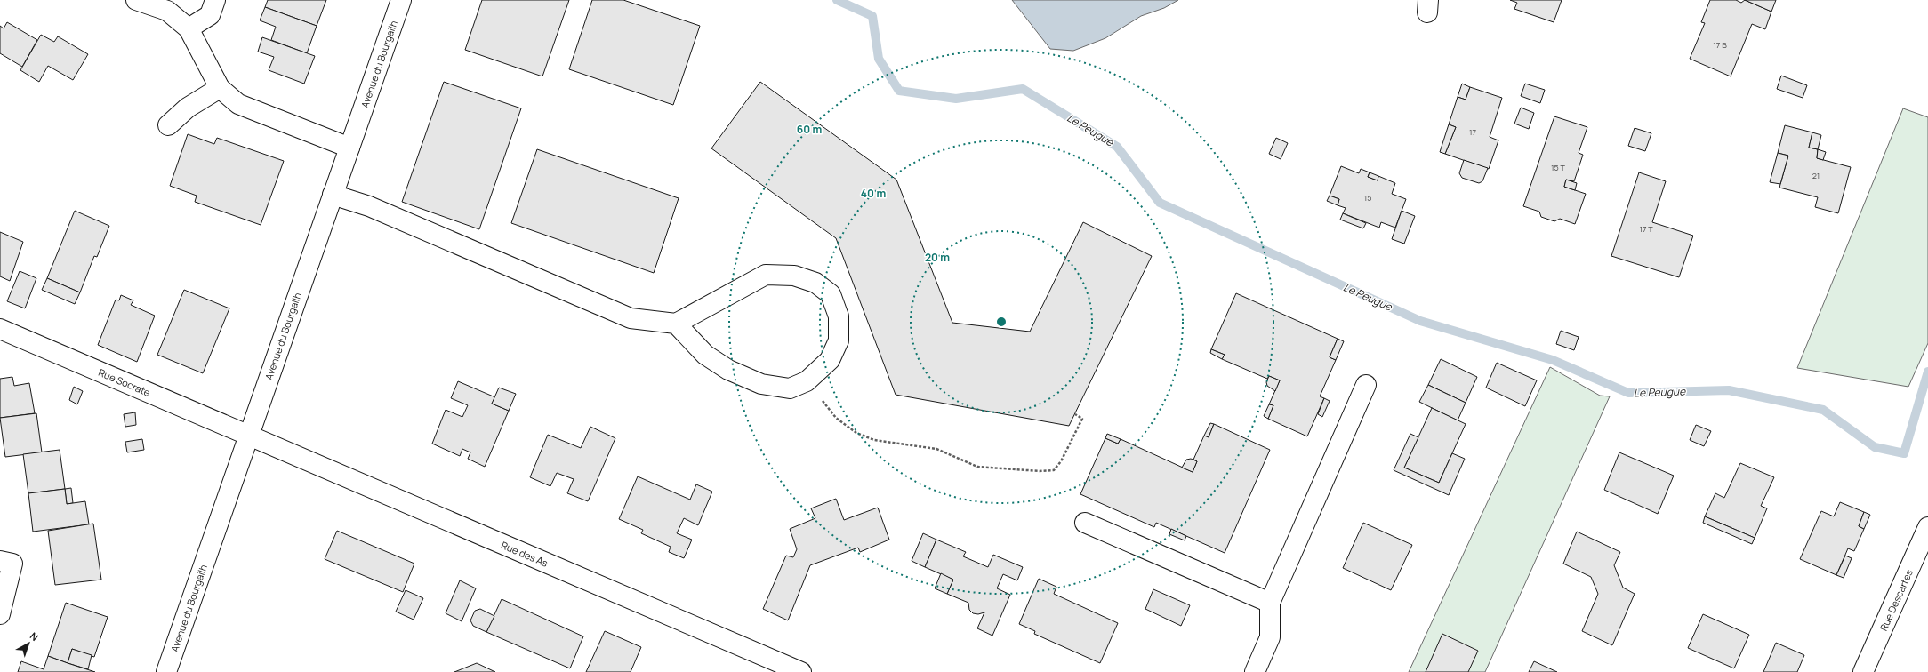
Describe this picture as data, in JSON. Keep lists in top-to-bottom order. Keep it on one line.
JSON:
{"streets":{"street":["Avenue du Bourgailh","Rue Socrate","Rue des As","Rue Descartes"]},"crossings":[["Avenue du Bourgailh","Rue Socrate"],["Avenue du Bourgailh","Rue des As"],["Rue Socrate","Rue des As"]],"water":["Le Peugue"],"house_numbers":["17 B","17","15 T","21","15","17 T"],"north":"top right","rings":["60 m","40 m","20 m"]}
